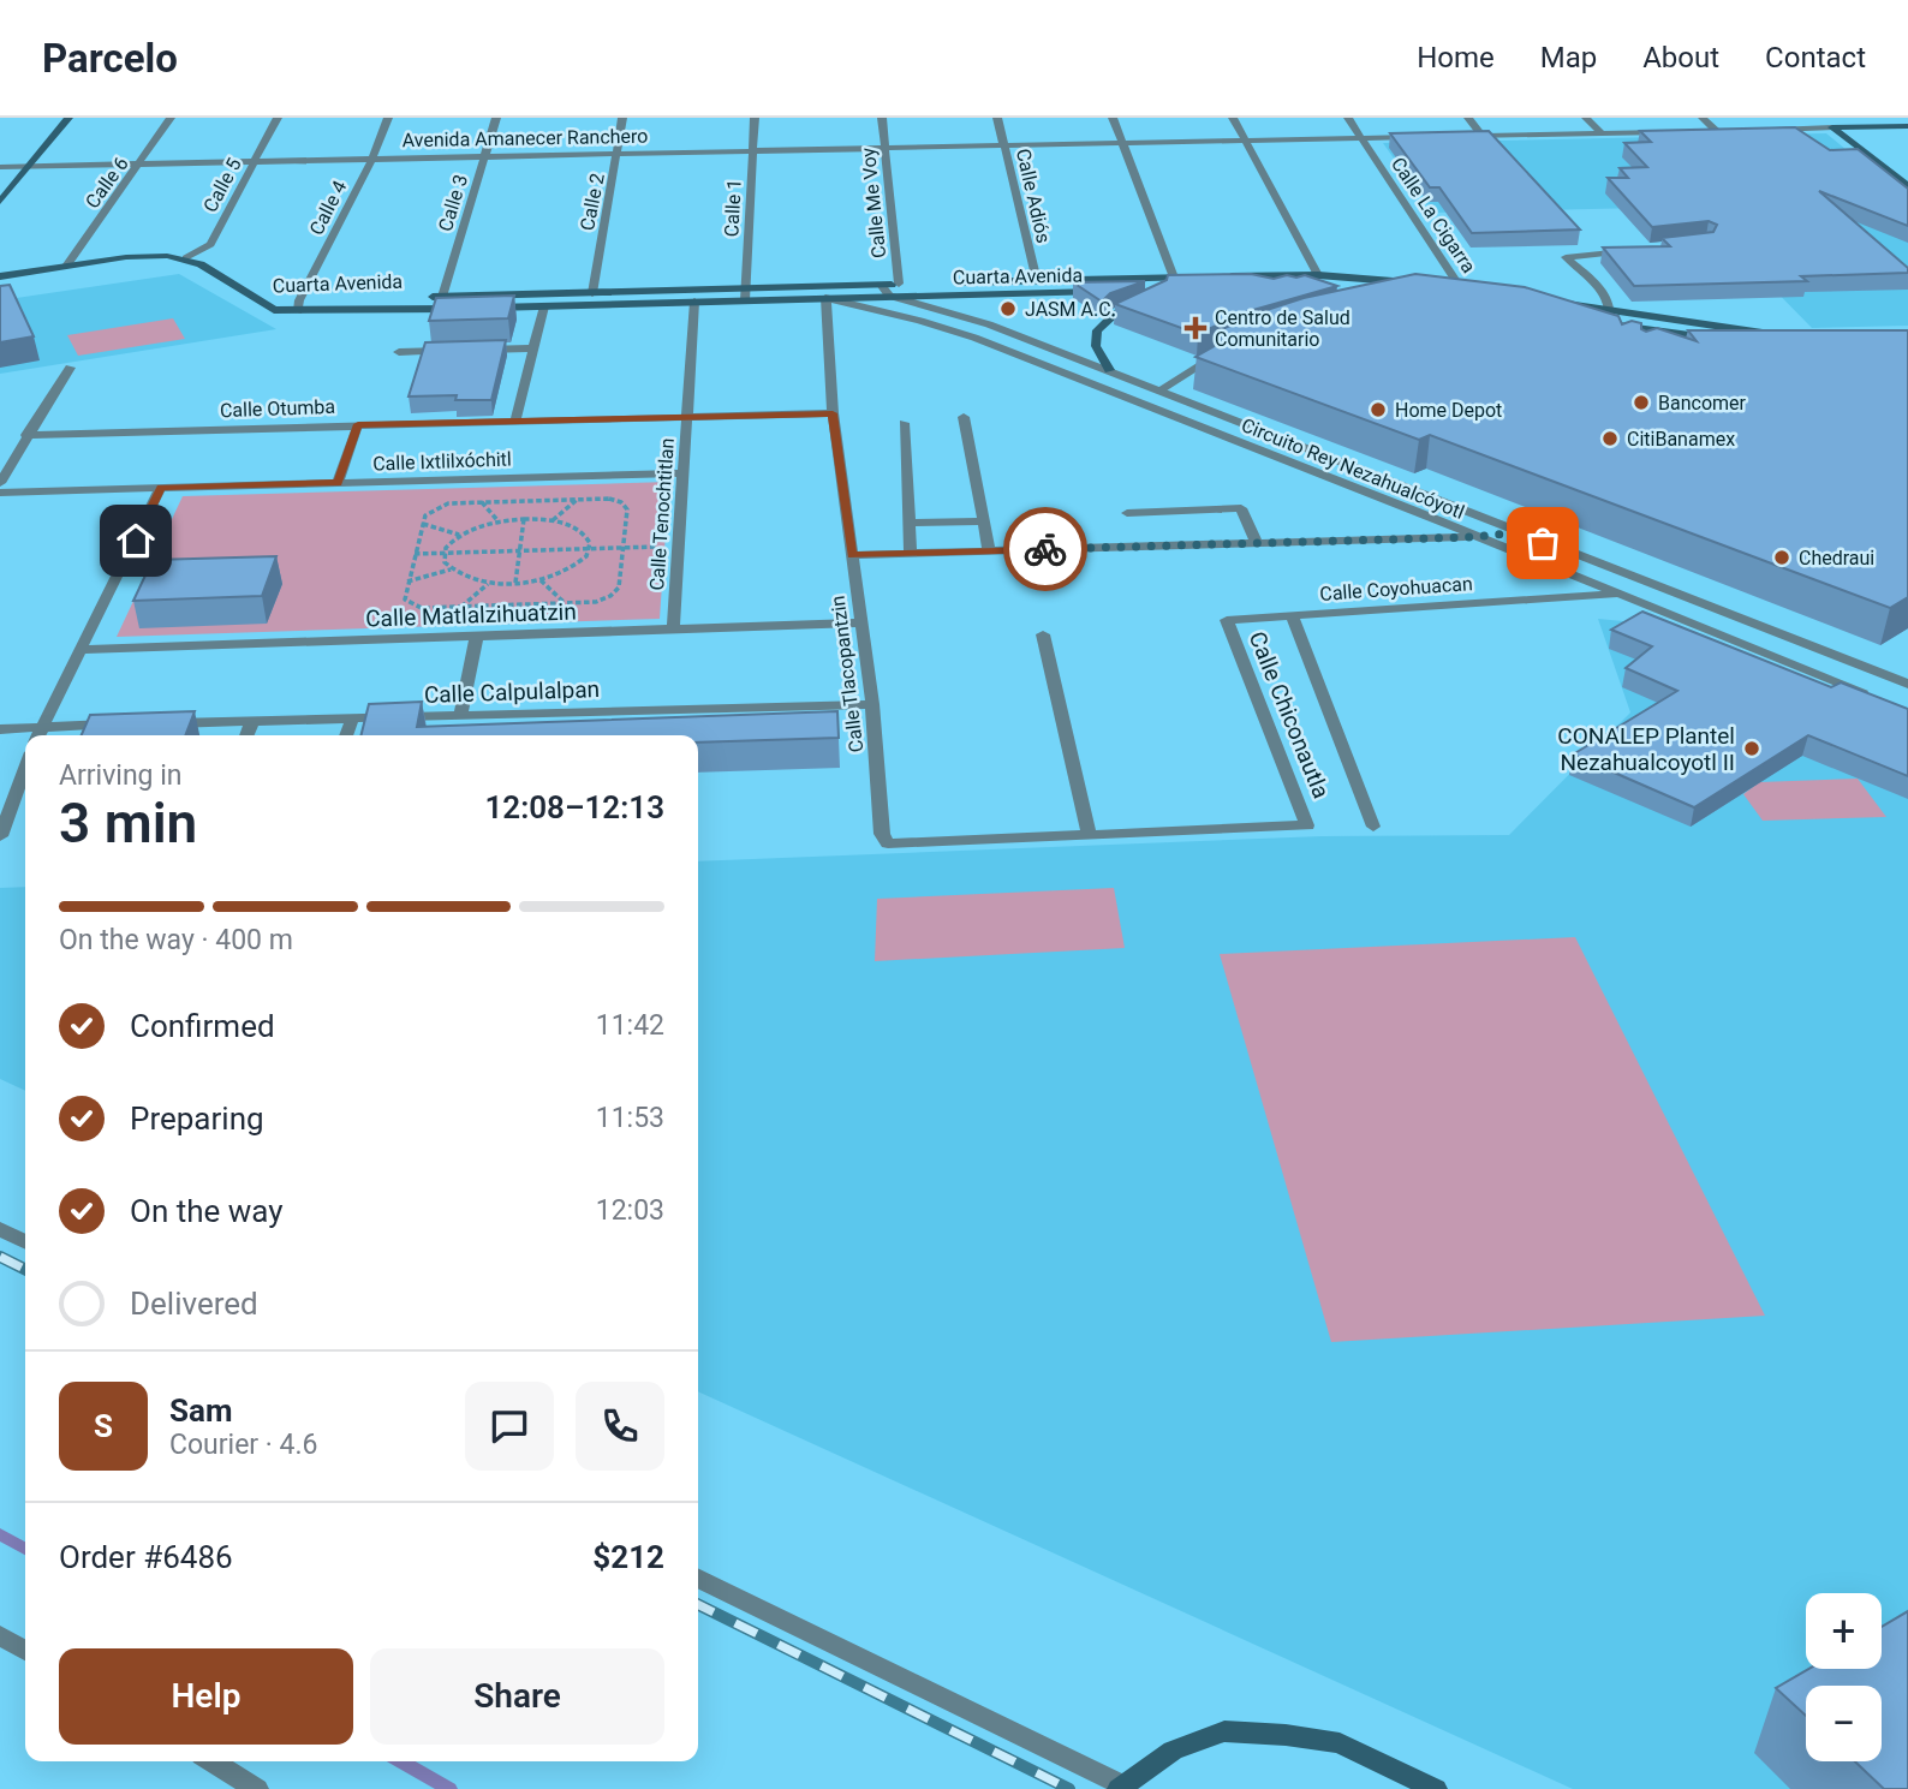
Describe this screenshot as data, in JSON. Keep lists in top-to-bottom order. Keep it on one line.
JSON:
{"streets":{"main road":["Cuarta Avenida"],"street":["Avenida Amanecer Ranchero","Calle 6","Calle 5","Calle Adiós","Calle 2","Calle 3","Calle Me Voy","Calle 4","Calle 1","Calle La Cigarra","Calle Otumba","Calle Ixtlilxóchitl","Circuito Rey Nezahualcóyotl","Calle Tenochtitlan","Calle Coyohuacan","Calle Matlalzihuatzin","Calle Tlacopantzin","Calle Calpulalpan","Calle Chiconautla"]},"crossings":[["Avenida Amanecer Ranchero","Calle 6"],["Avenida Amanecer Ranchero","Calle 5"],["Avenida Amanecer Ranchero","Calle Adiós"],["Avenida Amanecer Ranchero","Calle 2"],["Avenida Amanecer Ranchero","Calle 3"],["Avenida Amanecer Ranchero","Calle Me Voy"],["Avenida Amanecer Ranchero","Calle 4"],["Avenida Amanecer Ranchero","Calle 1"],["Avenida Amanecer Ranchero","Calle La Cigarra"],["Calle 5","Cuarta Avenida"],["Calle Adiós","Cuarta Avenida"],["Calle 2","Cuarta Avenida"],["Calle 3","Cuarta Avenida"],["Calle Me Voy","Cuarta Avenida"],["Calle 4","Cuarta Avenida"],["Calle 1","Cuarta Avenida"],["Cuarta Avenida","Circuito Rey Nezahualcóyotl"],["Cuarta Avenida","Calle Tenochtitlan"],["Cuarta Avenida","Calle Tlacopantzin"],["Calle Otumba","Calle Tenochtitlan"],["Calle Otumba","Calle Tlacopantzin"],["Calle Ixtlilxóchitl","Calle Tenochtitlan"],["Circuito Rey Nezahualcóyotl","Calle Coyohuacan"],["Circuito Rey Nezahualcóyotl","Calle Tlacopantzin"],["Calle Tenochtitlan","Calle Matlalzihuatzin"],["Calle Coyohuacan","Calle Chiconautla"],["Calle Matlalzihuatzin","Calle Tlacopantzin"],["Calle Tlacopantzin","Calle Calpulalpan"],["Calle Tlacopantzin","Calle Chiconautla"]],"places":{"other":["JASM A.C.","Bancomer","Home Depot","CitiBanamex","Chedraui","CONALEP Plantel Nezahualcoyotl II"],"health":["Centro de Salud Comunitario"]},"page":{"header":"Parcelo","nav":["Home","Map","About","Contact"],"heading":["3 min","Arriving in","12:08–12:13"],"panel":["Sam","Courier · 4.6","Order #6486","$212"],"bar":"On the way · 400 m","list":[["Confirmed","11:42"],["Preparing","11:53"],["On the way","12:03"],"Delivered"],"round":"S","map_buttons":["+","−"],"buttons":["Help","Share"]}}
